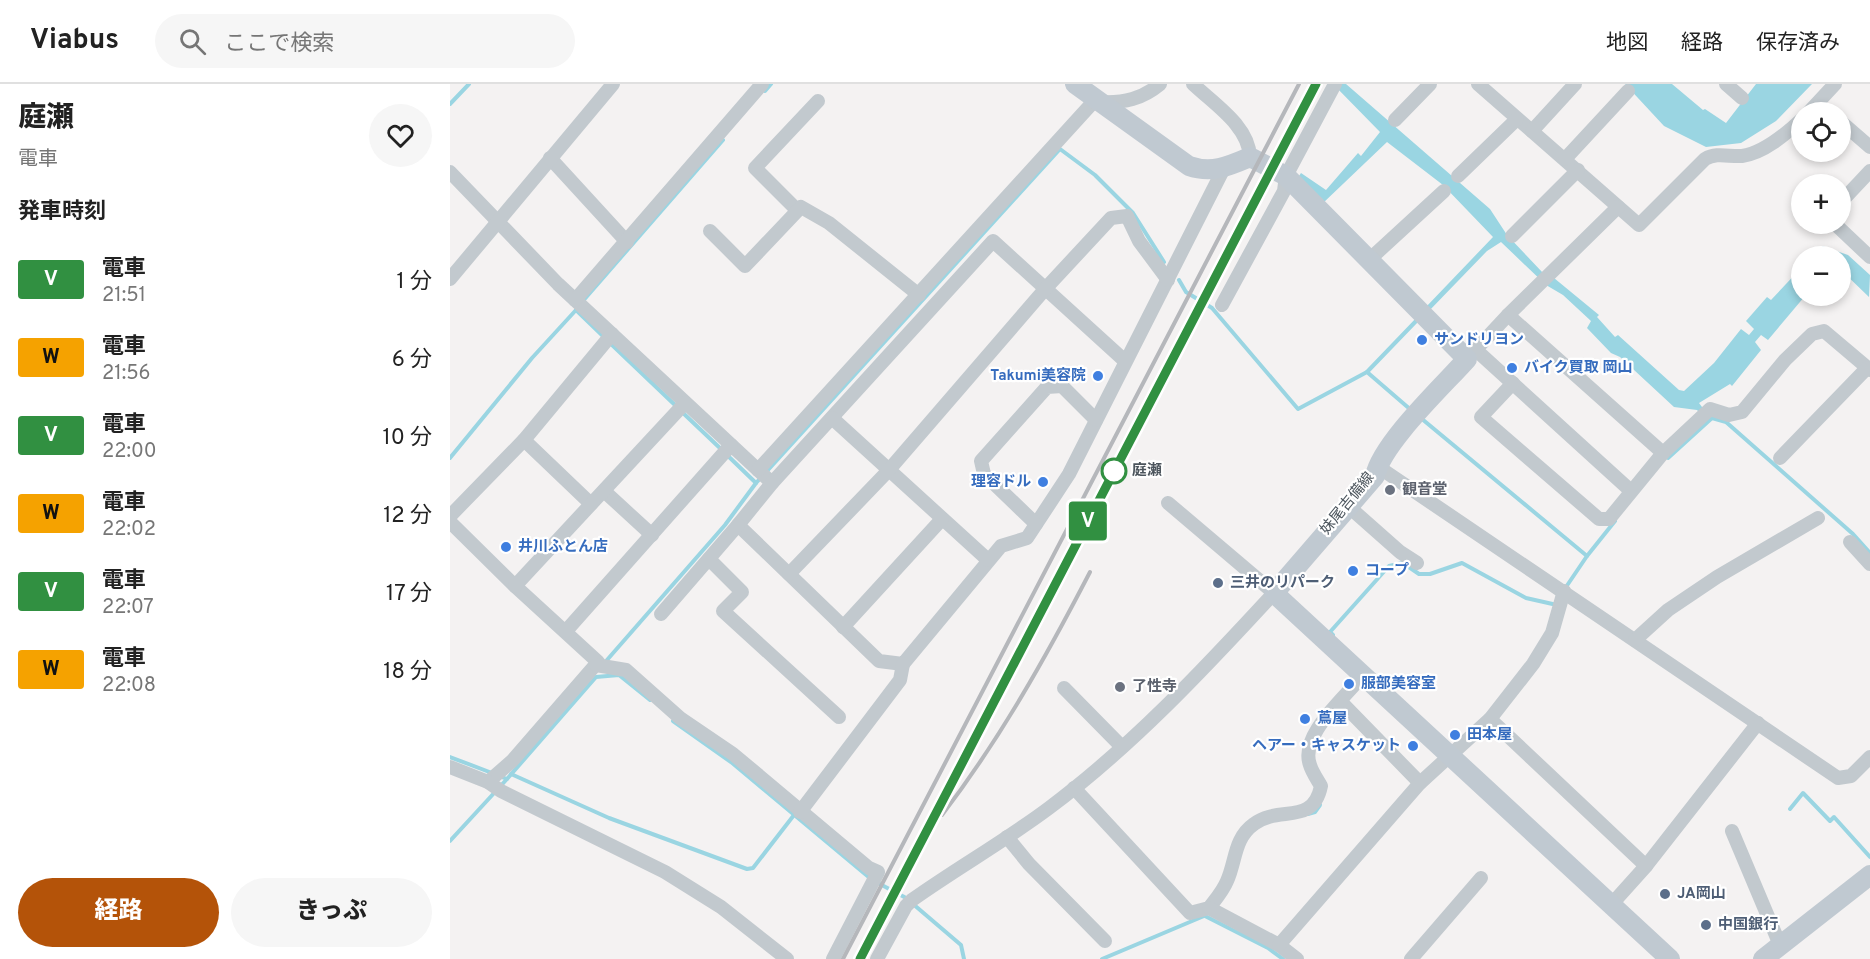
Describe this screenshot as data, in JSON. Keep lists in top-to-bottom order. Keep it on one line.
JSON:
{"streets":{"main road":["妹尾吉備線"]},"places":["サンドリヨン","バイク買取 岡山","Takumi美容院","庭瀬","理容ドル","観音堂","井川ふとん店","コープ","三井のリパーク","服部美容室","了性寺","蔦屋","田本屋","ヘアー・キャスケット","JA岡山","中国銀行"],"page":{"header":"Viabus","search":"ここで検索","nav":["地図","経路","保存済み"],"heading":[["庭瀬","電車"],"発車時刻"],"on_map":"V","map_buttons":["+","−"],"list":[{"mark":"V","name":"電車","note":"21:51","value":"1 分"},{"mark":"W","name":"電車","note":"21:56","value":"6 分"},{"mark":"V","name":"電車","note":"22:00","value":"10 分"},{"mark":"W","name":"電車","note":"22:02","value":"12 分"},{"mark":"V","name":"電車","note":"22:07","value":"17 分"},{"mark":"W","name":"電車","note":"22:08","value":"18 分"}],"buttons":["経路","きっぷ"]}}
